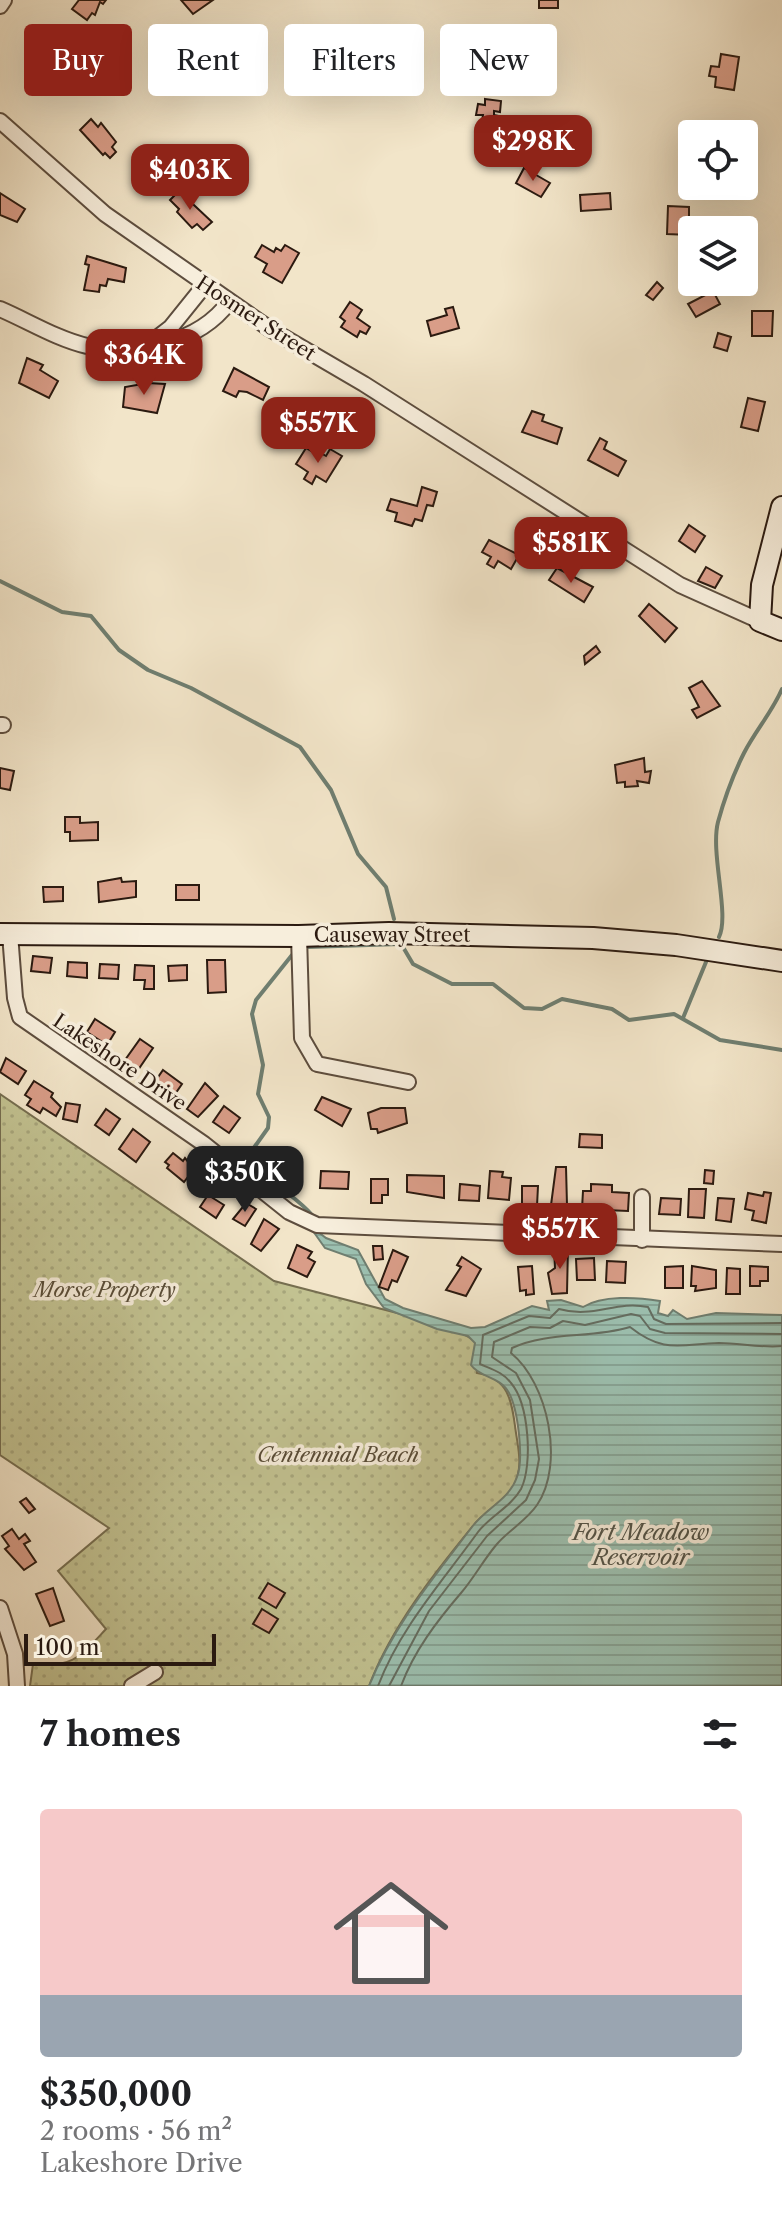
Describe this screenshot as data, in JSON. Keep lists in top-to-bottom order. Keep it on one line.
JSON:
{"streets":{"street":["Hosmer Street","Causeway Street","Lakeshore Drive"]},"crossings":[["Causeway Street","Lakeshore Drive"]],"water":["Fort Meadow Reservoir"],"parks":["Morse Property","Centennial Beach"],"scale_bar":"100 m","page":{"chip":["Buy","Rent","Filters","New"],"price":["$298K","$403K","$364K","$557K","$581K","$350K","$557K"],"scale":"100 m","heading":"7 homes","list":[{"name":"$350,000","note":"2 rooms · 56 m² · Lakeshore Drive"}]}}
